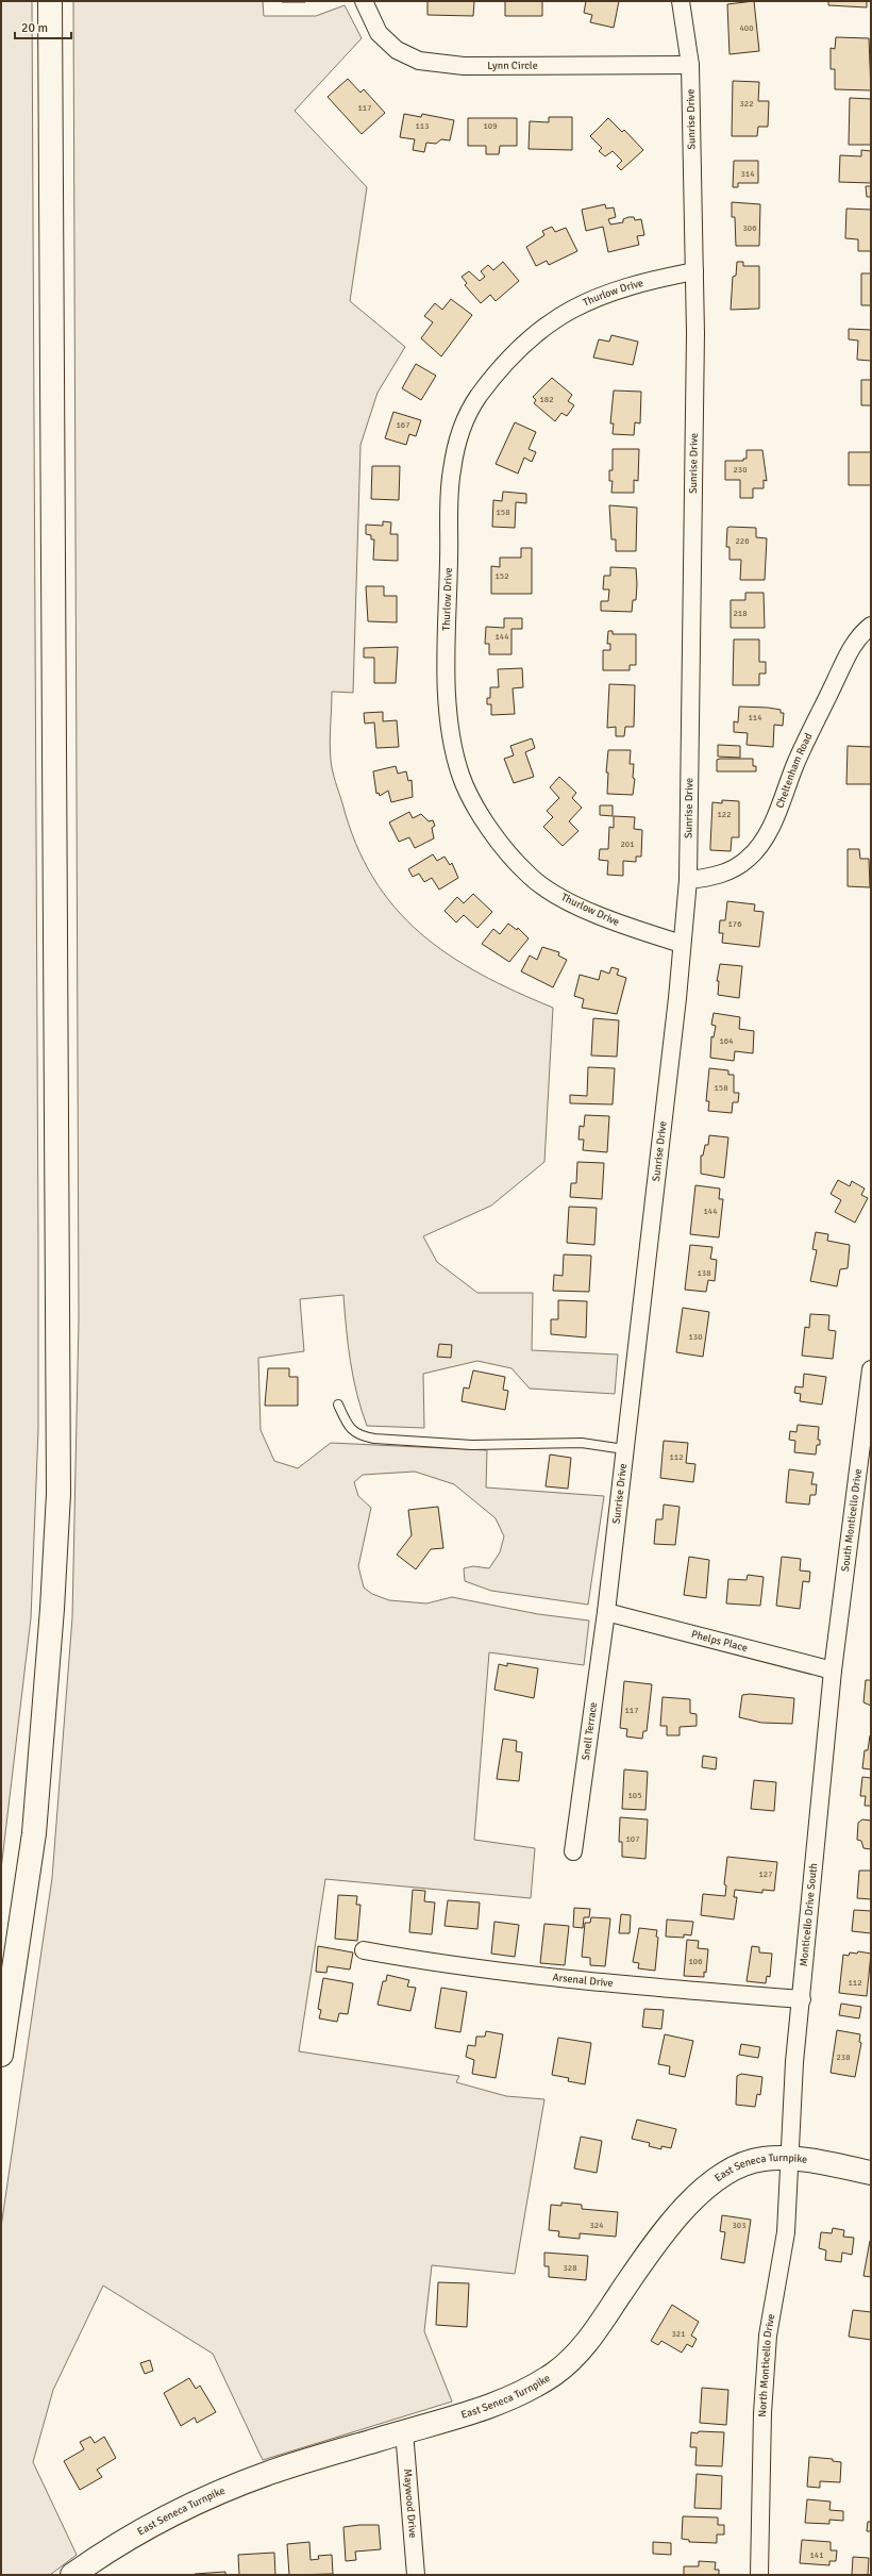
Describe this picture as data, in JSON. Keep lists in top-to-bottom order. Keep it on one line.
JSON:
{"streets":{"main road":["East Seneca Turnpike"],"street":["Lynn Circle","Sunrise Drive","Thurlow Drive","Cheltenham Road","South Monticello Drive","Phelps Place","Snell Terrace","Monticello Drive South","Arsenal Drive","North Monticello Drive","Maywood Drive"]},"crossings":[["Lynn Circle","Sunrise Drive"],["Sunrise Drive","Thurlow Drive"],["Sunrise Drive","Cheltenham Road"],["Sunrise Drive","Phelps Place"],["Sunrise Drive","Snell Terrace"],["South Monticello Drive","Phelps Place"],["South Monticello Drive","Monticello Drive South"],["Phelps Place","Snell Terrace"],["Phelps Place","Monticello Drive South"],["Monticello Drive South","Arsenal Drive"],["Monticello Drive South","East Seneca Turnpike"],["Monticello Drive South","North Monticello Drive"],["East Seneca Turnpike","North Monticello Drive"],["East Seneca Turnpike","Maywood Drive"]],"house_numbers":["400","322","117","113","109","314","306","182","167","230","158","226","152","218","144","114","122","201","176","164","158","144","138","130","112","117","105","107","127","106","112","238","324","303","328","321","141"],"scale_bar":"20 m"}
